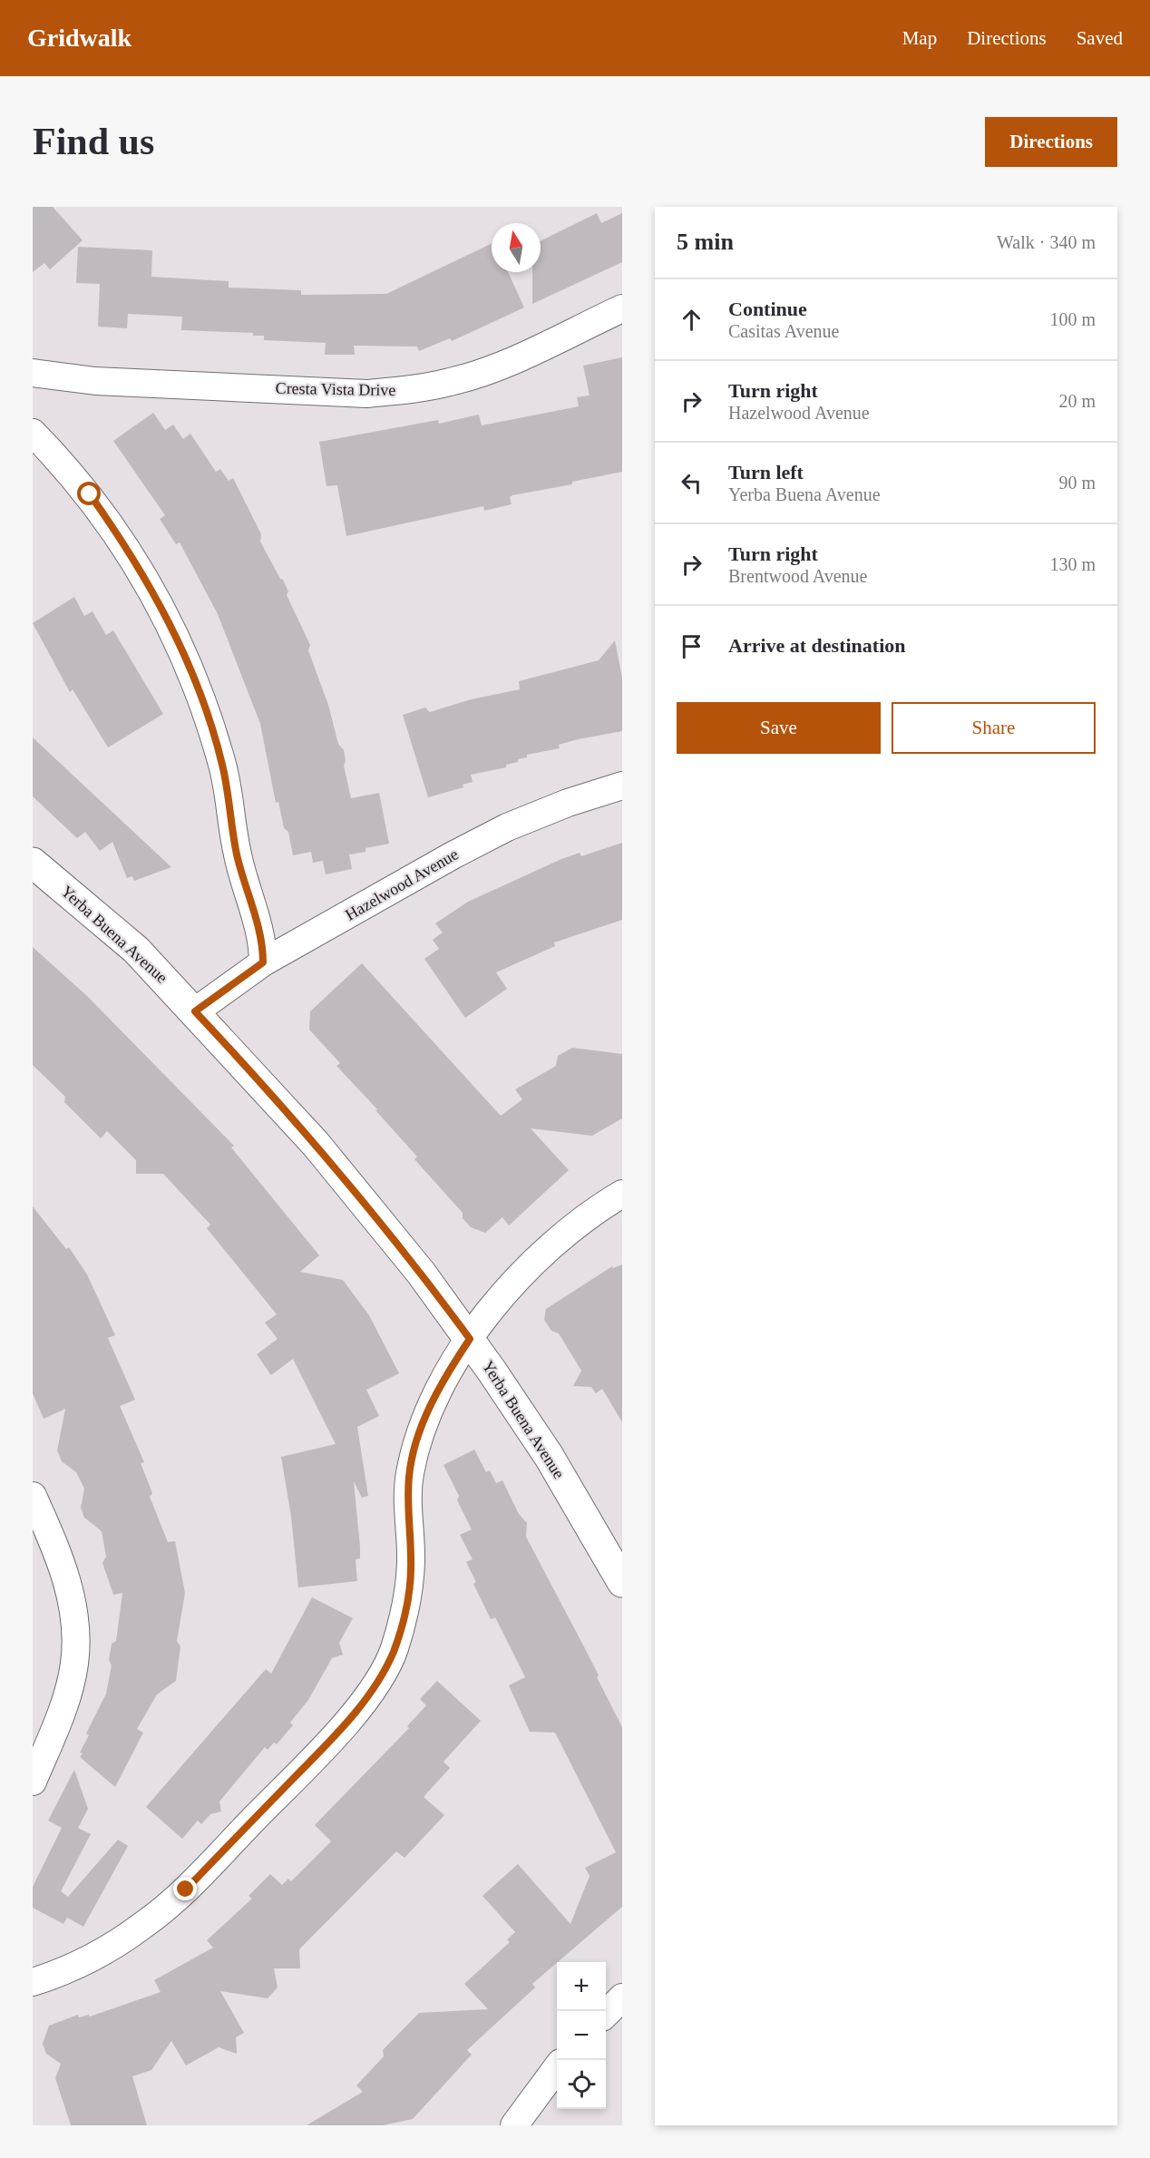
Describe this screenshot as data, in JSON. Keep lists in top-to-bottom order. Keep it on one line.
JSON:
{"streets":{"street":["Cresta Vista Drive","Hazelwood Avenue","Yerba Buena Avenue"]},"crossings":[["Hazelwood Avenue","Yerba Buena Avenue"]],"north":"top","page":{"header":"Gridwalk","nav":["Map","Directions","Saved"],"buttons":["Directions",["Save","Share"]],"title":"Find us","heading":["5 min","Walk · 340 m"],"list":[["Continue","Casitas Avenue","100 m"],["Turn right","Hazelwood Avenue","20 m"],["Turn left","Yerba Buena Avenue","90 m"],["Turn right","Brentwood Avenue","130 m"],"Arrive at destination"],"map_buttons":["+","−"]}}
